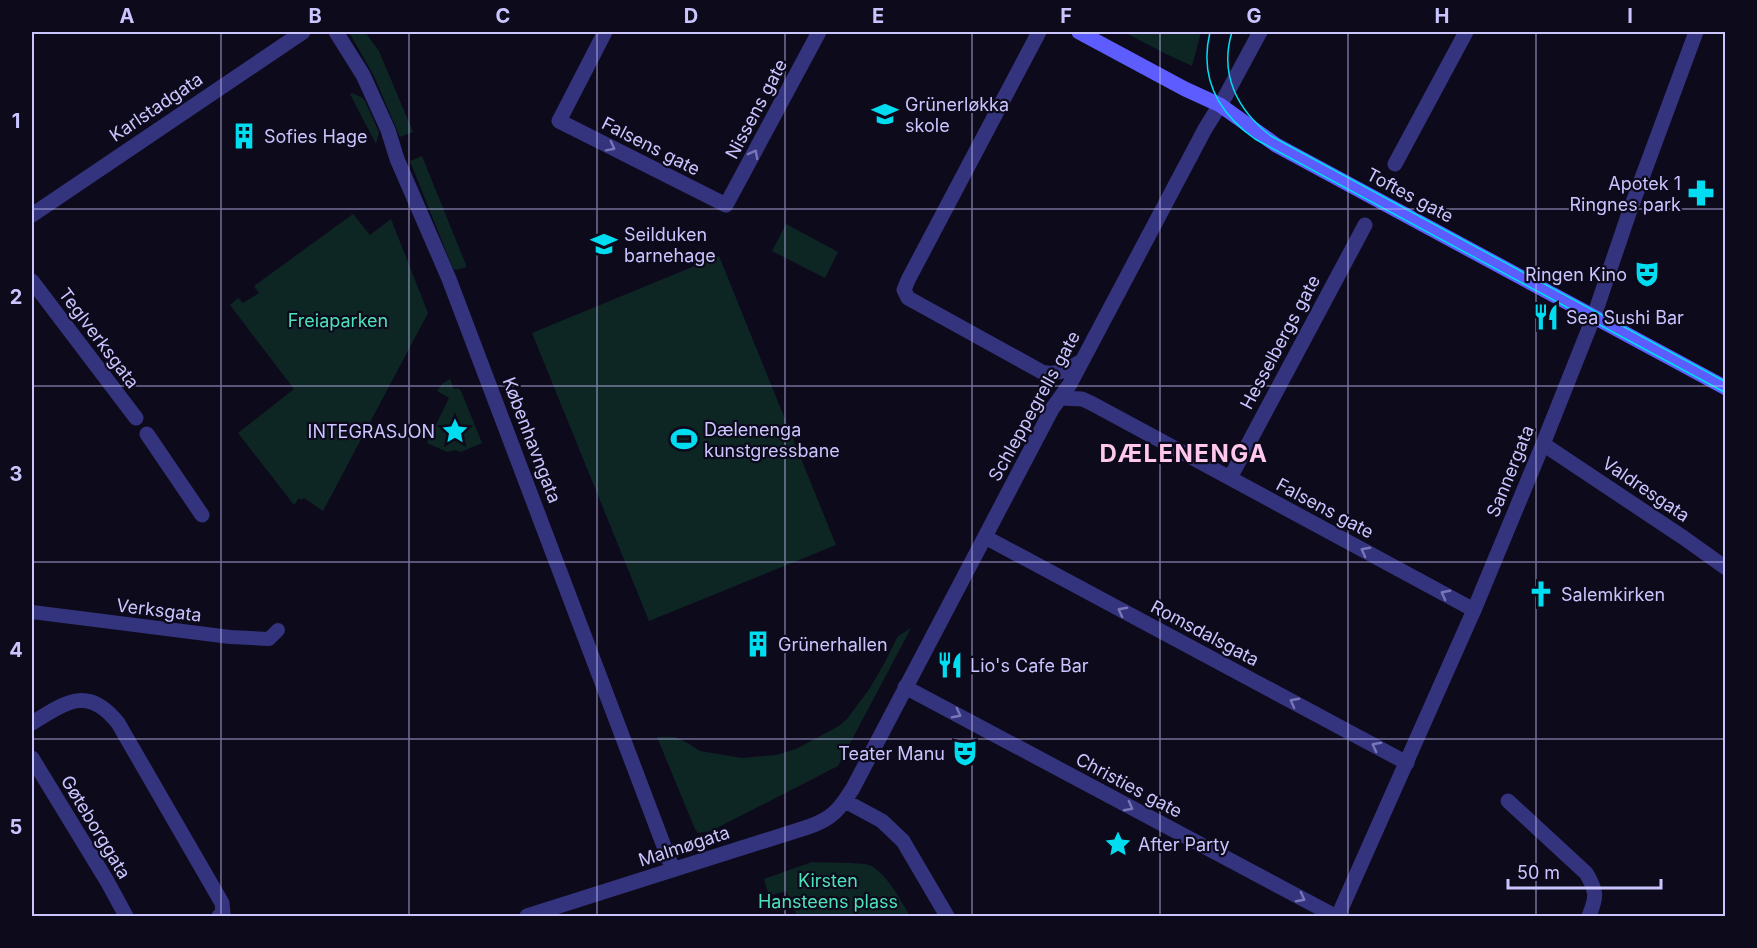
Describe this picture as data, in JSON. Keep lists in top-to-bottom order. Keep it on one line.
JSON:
{"streets":{"main road":["Toftes gate"],"street":["Karlstadgata","Nissens gate","Falsens gate","Teglverksgata","Hesselbergs gate","Schleppegrells gate","Københavngata","Sannergata","Valdresgata","Verksgata","Romsdalsgata","Christies gate","Gøteborggata","Malmøgata"]},"crossings":[["Nissens gate","Falsens gate"],["Falsens gate","Hesselbergs gate"],["Falsens gate","Schleppegrells gate"],["Falsens gate","Sannergata"],["Toftes gate","Schleppegrells gate"],["Toftes gate","Sannergata"],["Schleppegrells gate","Romsdalsgata"],["Schleppegrells gate","Christies gate"],["Schleppegrells gate","Malmøgata"],["Københavngata","Malmøgata"],["Sannergata","Valdresgata"],["Sannergata","Romsdalsgata"],["Sannergata","Christies gate"]],"one_way":["Nissens gate","Romsdalsgata","Christies gate"],"districts":["DÆLENENGA"],"parks":["Freiaparken","Kirsten Hansteens plass"],"places":{"school or university":["Grünerløkka skole","Seilduken barnehage"],"building":["Sofies Hage","Grünerhallen"],"pharmacy":["Apotek 1 Ringnes park"],"theatre":["Ringen Kino","Teater Manu"],"restaurant":["Sea Sushi Bar","Lio's Cafe Bar"],"place":["INTEGRASJON","After Party"],"sports":["Dælenenga kunstgressbane"],"church":["Salemkirken"]},"scale_bar":"50 m","grid":{"columns":["A","B","C","D","E","F","G","H","I"],"rows":["1","2","3","4","5"]}}
